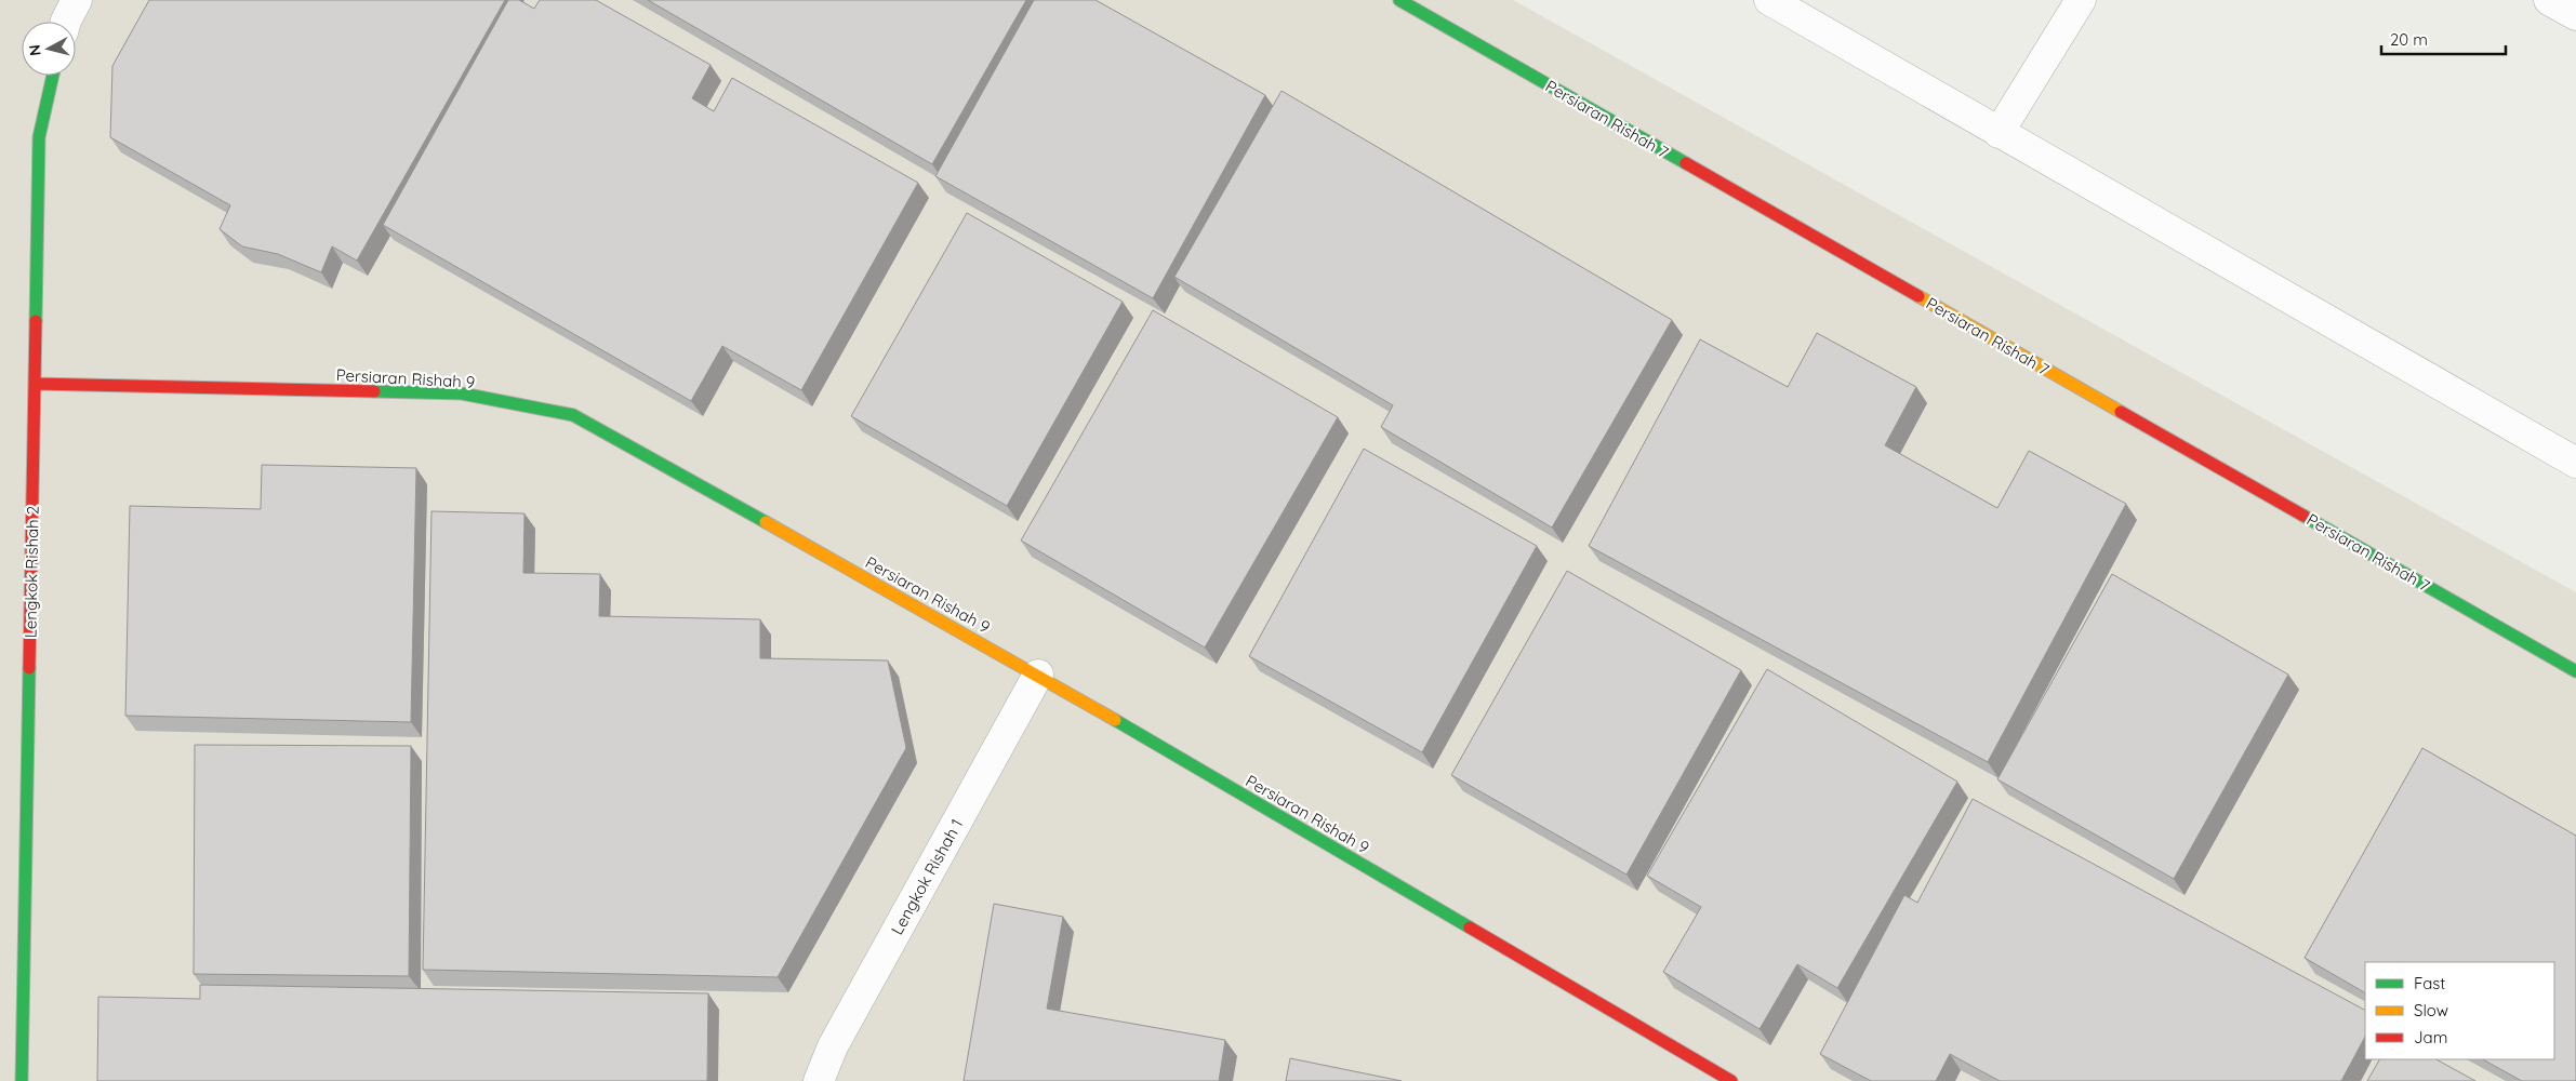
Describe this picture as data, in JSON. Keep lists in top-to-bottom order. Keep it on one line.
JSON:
{"streets":{"street":["Persiaran Rishah 7","Persiaran Rishah 9","Lengkok Rishah 2","Lengkok Rishah 1"]},"crossings":[["Persiaran Rishah 9","Lengkok Rishah 2"],["Persiaran Rishah 9","Lengkok Rishah 1"]],"legend":["Fast","Slow","Jam"],"scale_bar":"20 m","north":"left"}
